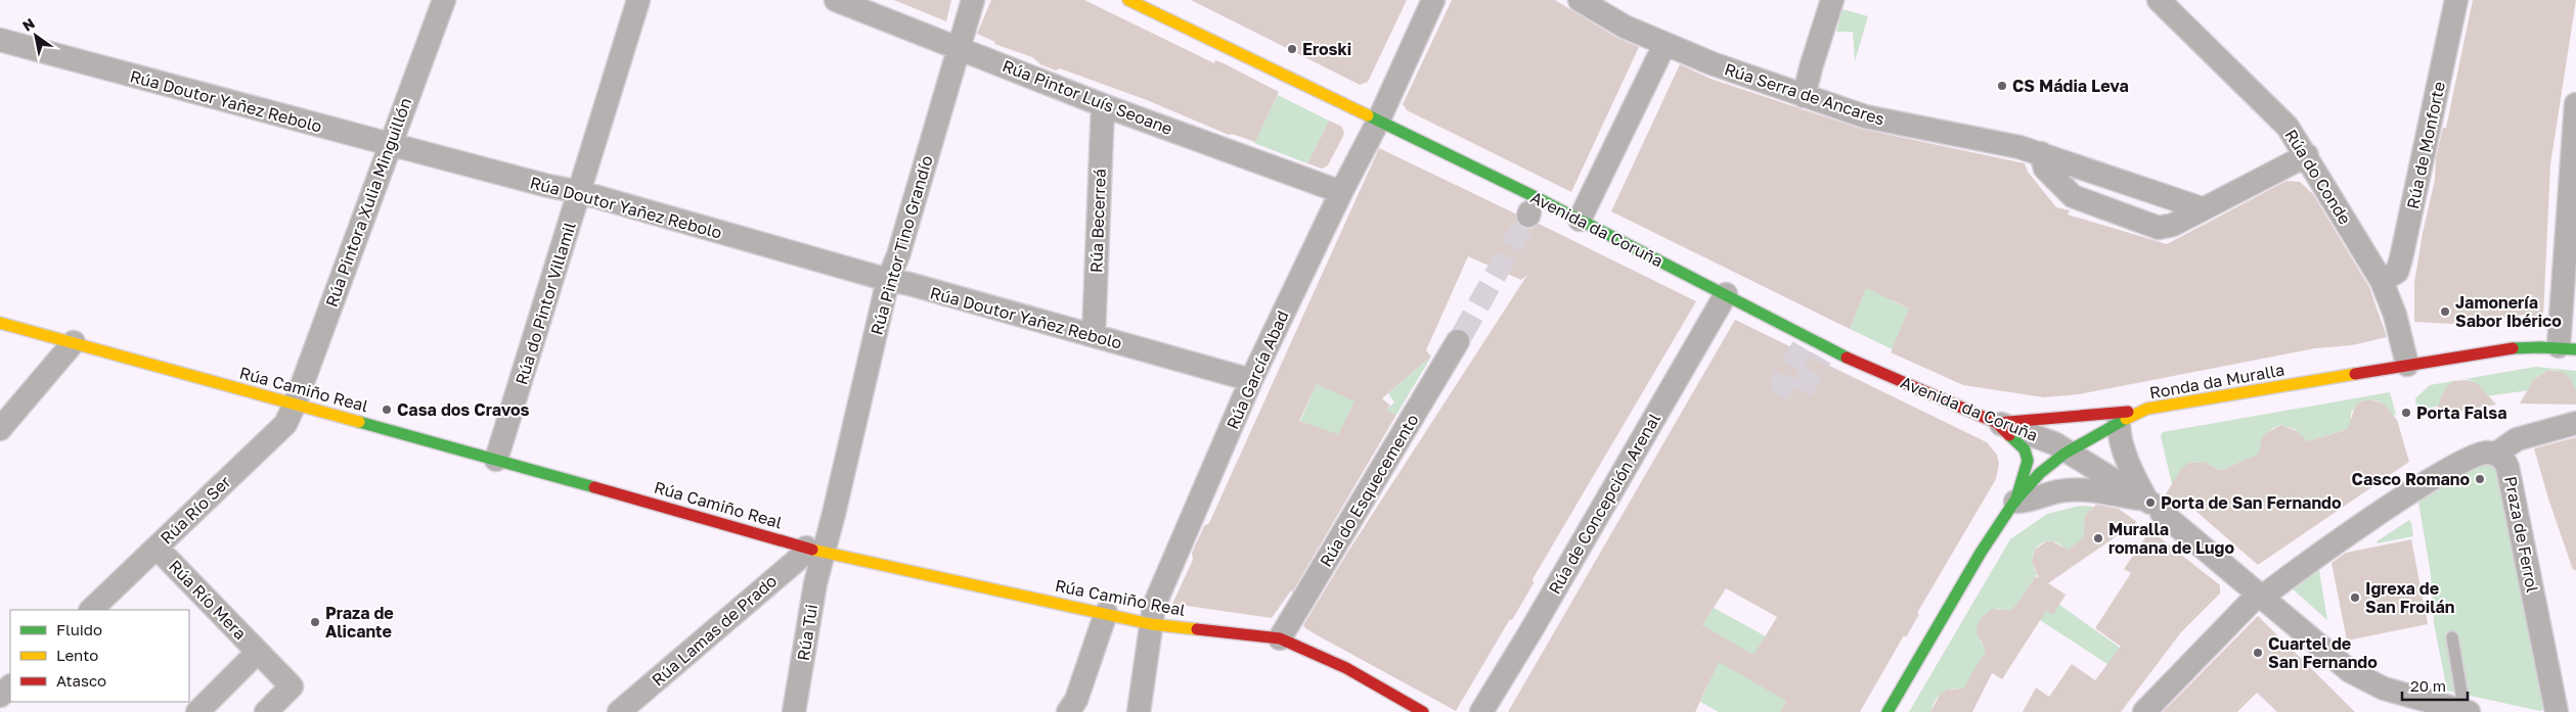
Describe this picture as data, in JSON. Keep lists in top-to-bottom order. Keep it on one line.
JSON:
{"streets":{"street":["Rúa Serra de Ancares","Rúa Pintor Luís Seoane","Rúa Doutor Yañez Rebolo","Rúa de Monforte","Rúa do Conde","Rúa Pintora Xulia Minguillón","Rúa Becerreá","Avenida da Coruña","Rúa Pintor Tino Grandío","Rúa do Pintor Villamil","Rúa García Abad","Ronda da Muralla","Rúa Camiño Real","Rúa do Esquecemento","Rúa de Concepción Arenal","Rúa Río Ser","Praza de Ferrol","Rúa Río Mera","Rúa Lamas de Prado","Rúa Tui"]},"crossings":[["Rúa Pintor Luís Seoane","Rúa Becerreá"],["Rúa Pintor Luís Seoane","Rúa Pintor Tino Grandío"],["Rúa Pintor Luís Seoane","Rúa García Abad"],["Rúa Doutor Yañez Rebolo","Rúa Pintora Xulia Minguillón"],["Rúa Doutor Yañez Rebolo","Rúa Becerreá"],["Rúa Doutor Yañez Rebolo","Rúa Pintor Tino Grandío"],["Rúa Doutor Yañez Rebolo","Rúa do Pintor Villamil"],["Rúa Doutor Yañez Rebolo","Rúa García Abad"],["Rúa de Monforte","Rúa do Conde"],["Rúa do Conde","Ronda da Muralla"],["Rúa Pintora Xulia Minguillón","Rúa Camiño Real"],["Rúa Pintora Xulia Minguillón","Rúa Río Ser"],["Avenida da Coruña","Rúa García Abad"],["Avenida da Coruña","Ronda da Muralla"],["Avenida da Coruña","Rúa de Concepción Arenal"],["Avenida da Coruña","Praza de Ferrol"],["Rúa Pintor Tino Grandío","Rúa Camiño Real"],["Rúa Pintor Tino Grandío","Rúa Lamas de Prado"],["Rúa Pintor Tino Grandío","Rúa Tui"],["Rúa do Pintor Villamil","Rúa Camiño Real"],["Rúa García Abad","Rúa Camiño Real"],["Rúa Camiño Real","Rúa do Esquecemento"],["Rúa Camiño Real","Rúa Río Ser"],["Rúa Camiño Real","Rúa Lamas de Prado"],["Rúa Camiño Real","Rúa Tui"],["Rúa Río Ser","Rúa Río Mera"],["Rúa Lamas de Prado","Rúa Tui"]],"places":["Eroski","CS Mádia Leva","Jamonería Sabor Ibérico","Casa dos Cravos","Porta Falsa","Casco Romano","Porta de San Fernando","Muralla romana de Lugo","Igrexa de San Froilán","Praza de Alicante","Cuartel de San Fernando"],"legend":["Fluido","Lento","Atasco"],"scale_bar":"20 m","north":"top left"}
